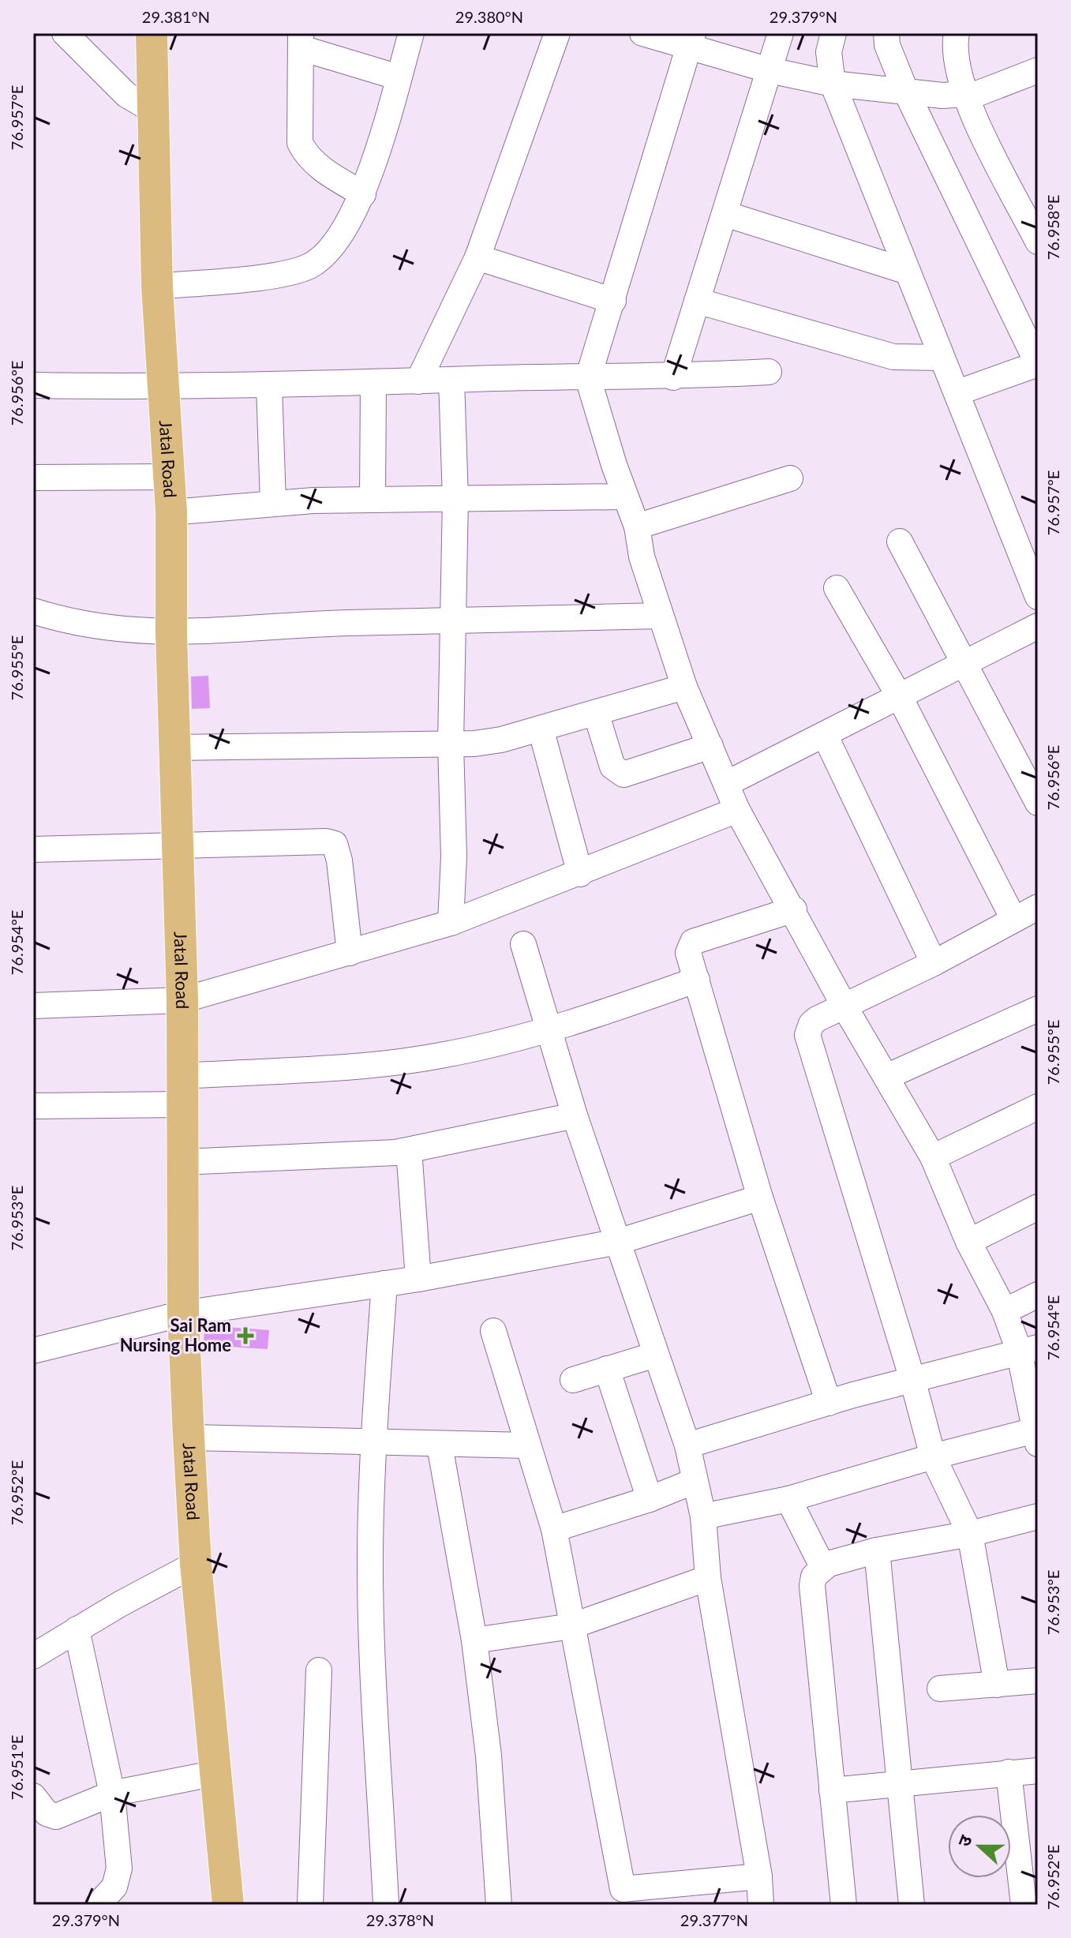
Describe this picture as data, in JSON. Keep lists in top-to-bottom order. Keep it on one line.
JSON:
{"streets":{"main road":["Jatal Road"]},"places":{"health":["Sai Ram Nursing Home"]},"north":"left","coordinates":["29.381°N","29.380°N","29.379°N","76.957°E","76.958°E","76.956°E","76.955°E","76.954°E","76.953°E","76.952°E","76.951°E","29.378°N","29.377°N"]}
